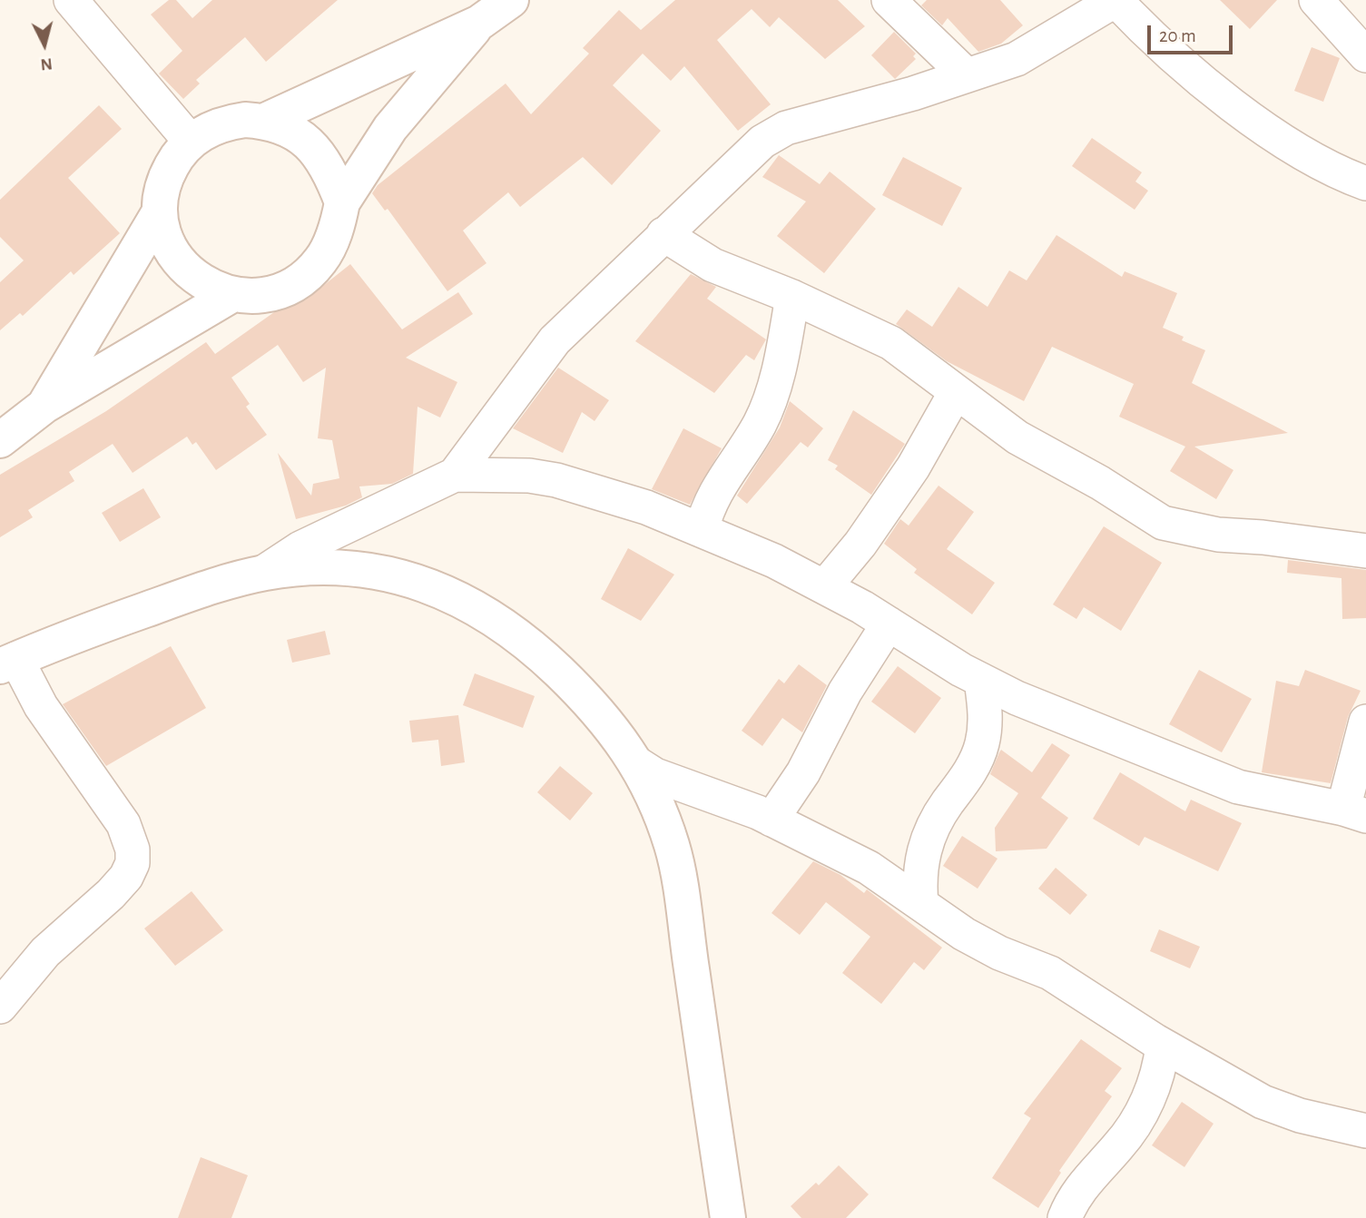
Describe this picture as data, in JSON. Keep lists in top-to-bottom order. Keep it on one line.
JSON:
{"scale_bar":"20 m","north":"bottom"}
